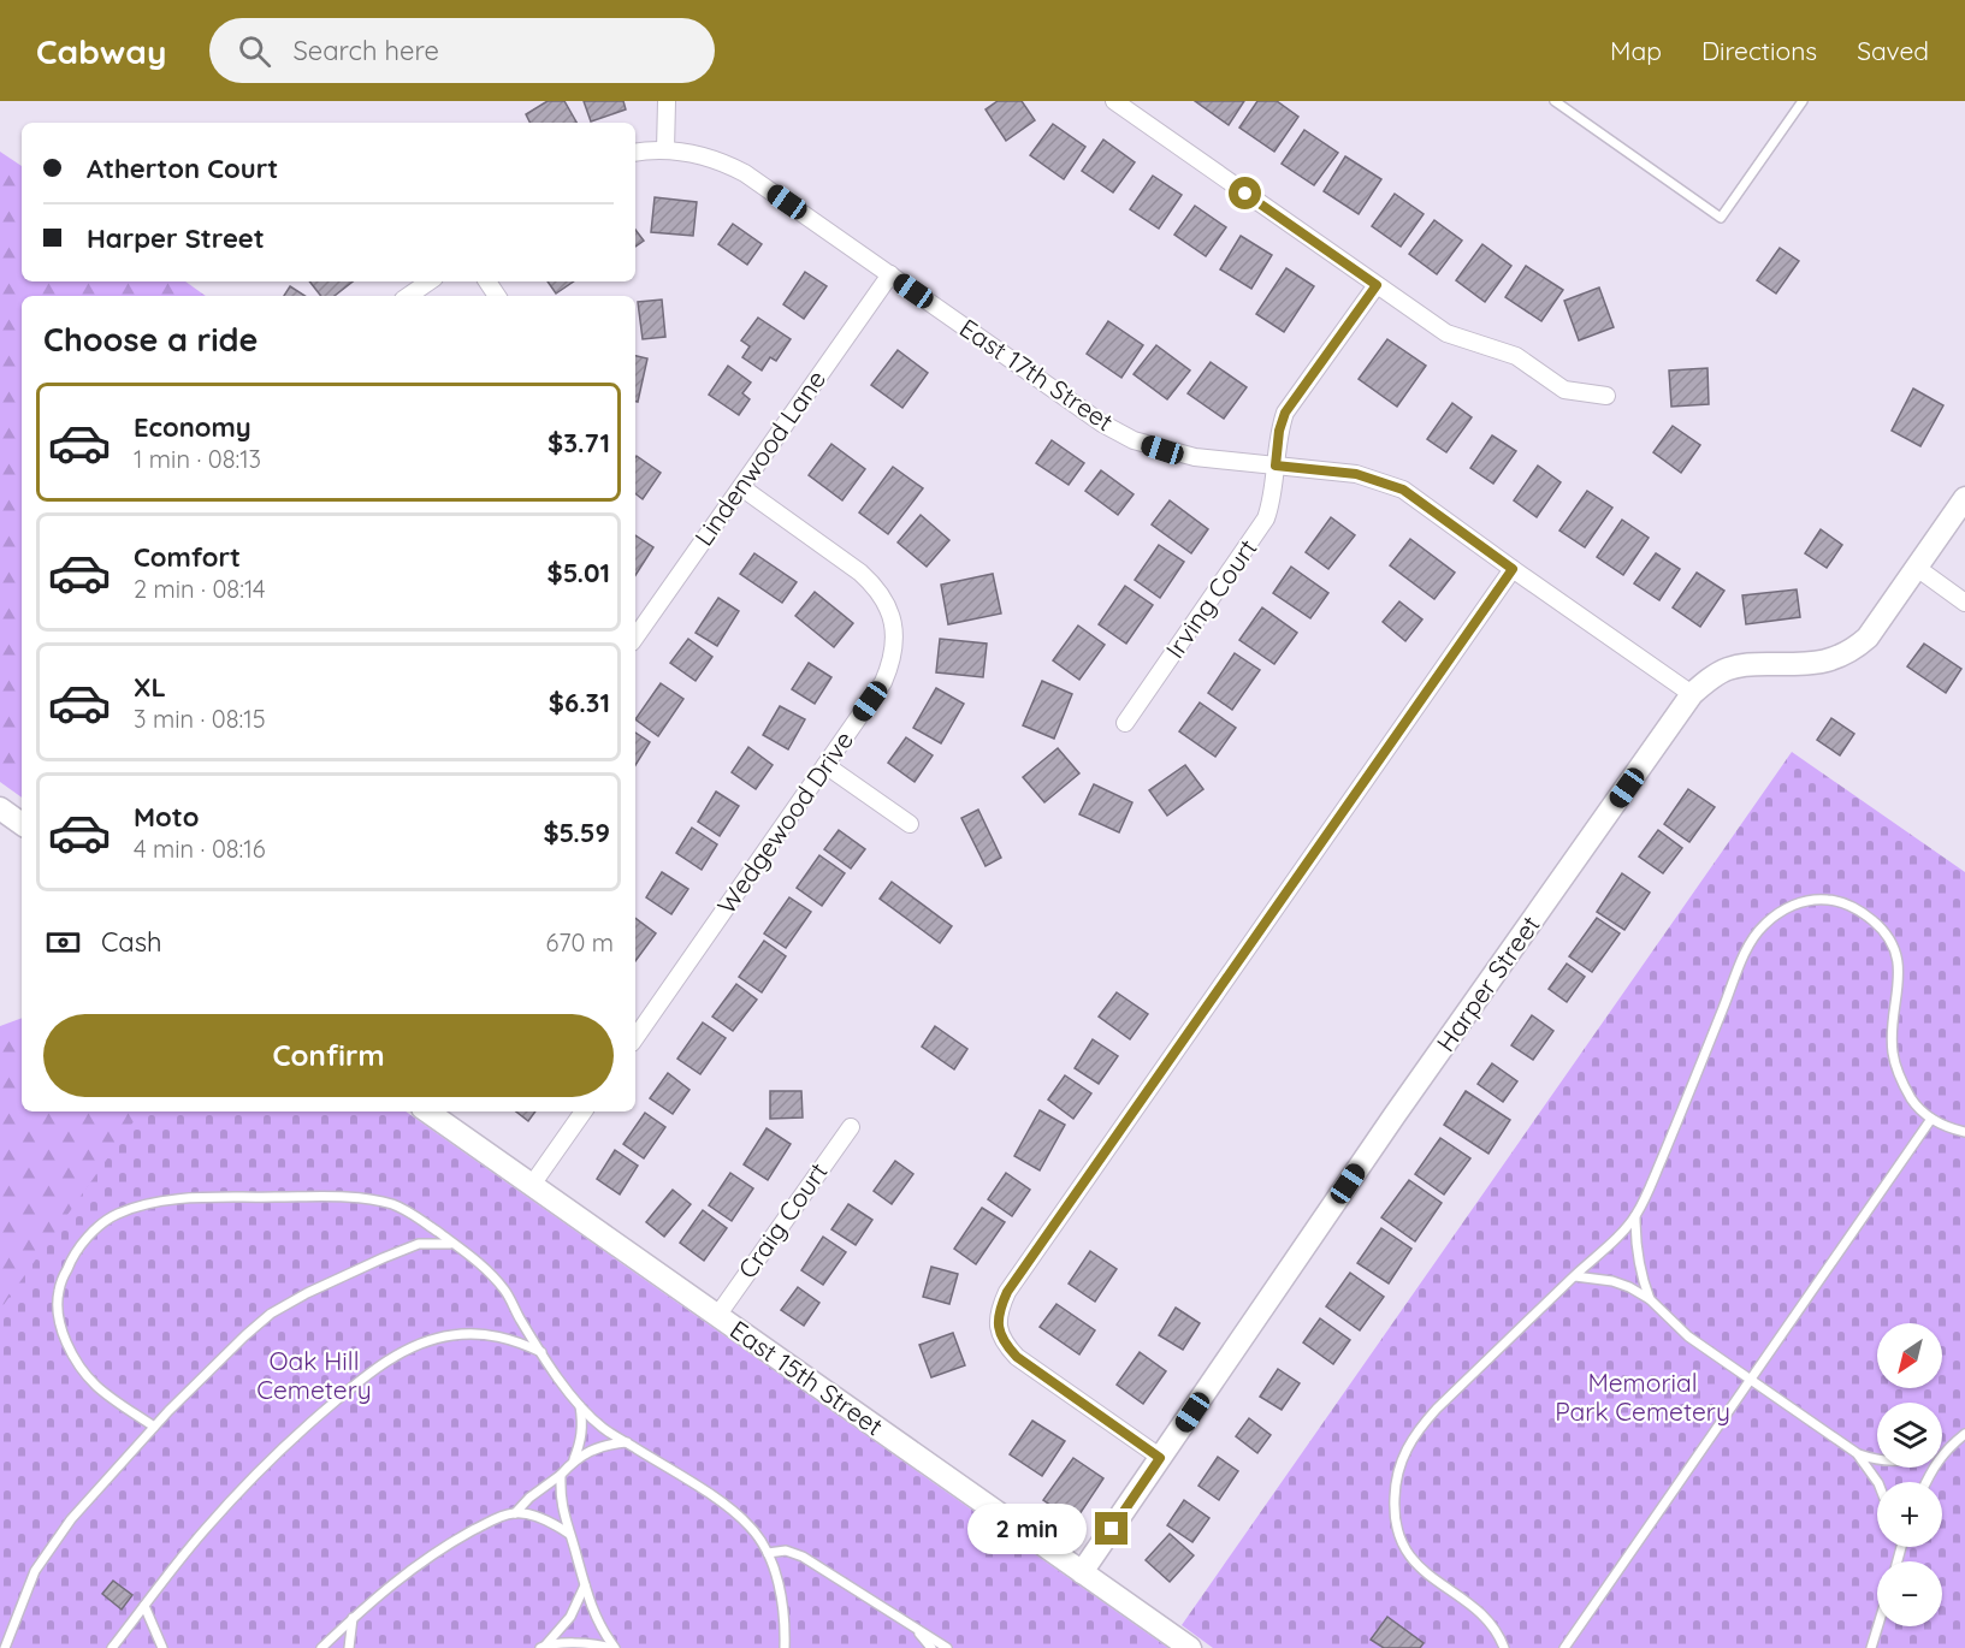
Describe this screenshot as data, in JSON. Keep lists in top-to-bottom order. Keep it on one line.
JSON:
{"streets":{"street":["East 17th Street","Lindenwood Lane","Irving Court","Wedgewood Drive","Harper Street","Craig Court","East 15th Street"]},"crossings":[["East 17th Street","Lindenwood Lane"],["East 17th Street","Irving Court"],["East 17th Street","Harper Street"],["Lindenwood Lane","Wedgewood Drive"],["Harper Street","East 15th Street"],["Craig Court","East 15th Street"]],"parks":["Oak Hill Cemetery","Memorial Park Cemetery"],"north":"bottom left","page":{"header":"Cabway","search":"Search here","nav":["Map","Directions","Saved"],"banner":["Atherton Court","Harper Street"],"heading":"Choose a ride","list":[{"name":"Economy","note":"1 min · 08:13","value":"$3.71"},{"name":"Comfort","note":"2 min · 08:14","value":"$5.01"},{"name":"XL","note":"3 min · 08:15","value":"$6.31"},{"name":"Moto","note":"4 min · 08:16","value":"$5.59"}],"pay":["Cash","670 m"],"buttons":"Confirm","map_buttons":["+","−"],"bubble":"2 min"}}
